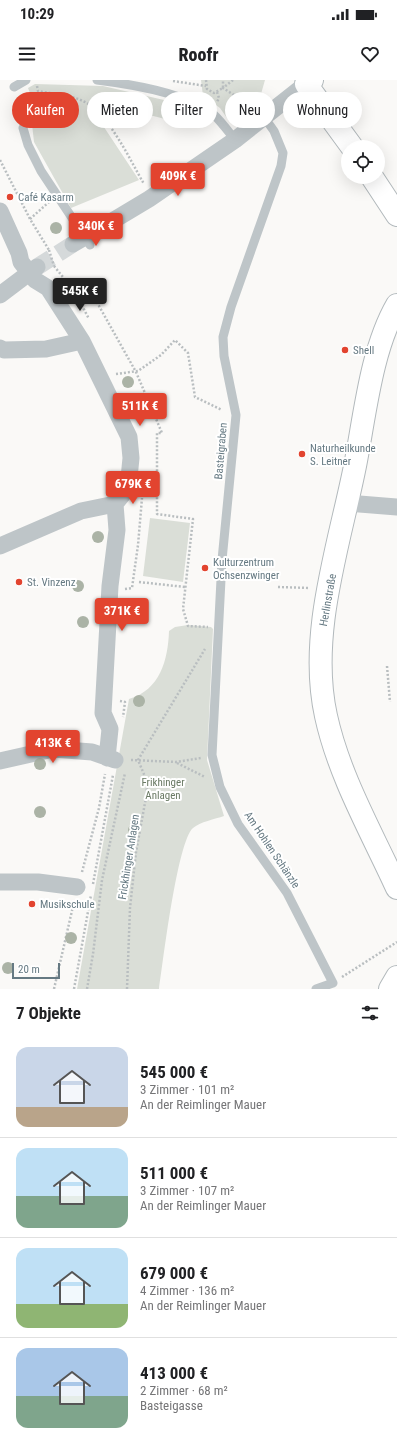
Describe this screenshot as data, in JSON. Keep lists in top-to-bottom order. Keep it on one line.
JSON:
{"streets":{"main road":["Herlinstraße"],"lane":["Basteigraben","Am Hohlen Schänzle"],"path":["Frickhinger Anlagen"]},"crossings":[["Basteigraben","Am Hohlen Schänzle"]],"parks":["Frikhinger Anlagen"],"places":["Café Kasarm","Shell","Naturheilkunde S. Leitner","Kulturzentrum Ochsenzwinger","St. Vinzenz","Musikschule"],"scale_bar":"20 m","page":{"status":"10:29","header":"Roofr","chip":["Kaufen","Mieten","Filter","Neu","Wohnung"],"price":["409K €","340K €","545K €","511K €","679K €","371K €","413K €"],"scale":"20 m","heading":"7 Objekte","list":[{"name":"545 000 €","note":"3 Zimmer · 101 m² · An der Reimlinger Mauer"},{"name":"511 000 €","note":"3 Zimmer · 107 m² · An der Reimlinger Mauer"},{"name":"679 000 €","note":"4 Zimmer · 136 m² · An der Reimlinger Mauer"},{"name":"413 000 €","note":"2 Zimmer · 68 m² · Basteigasse"}]}}
